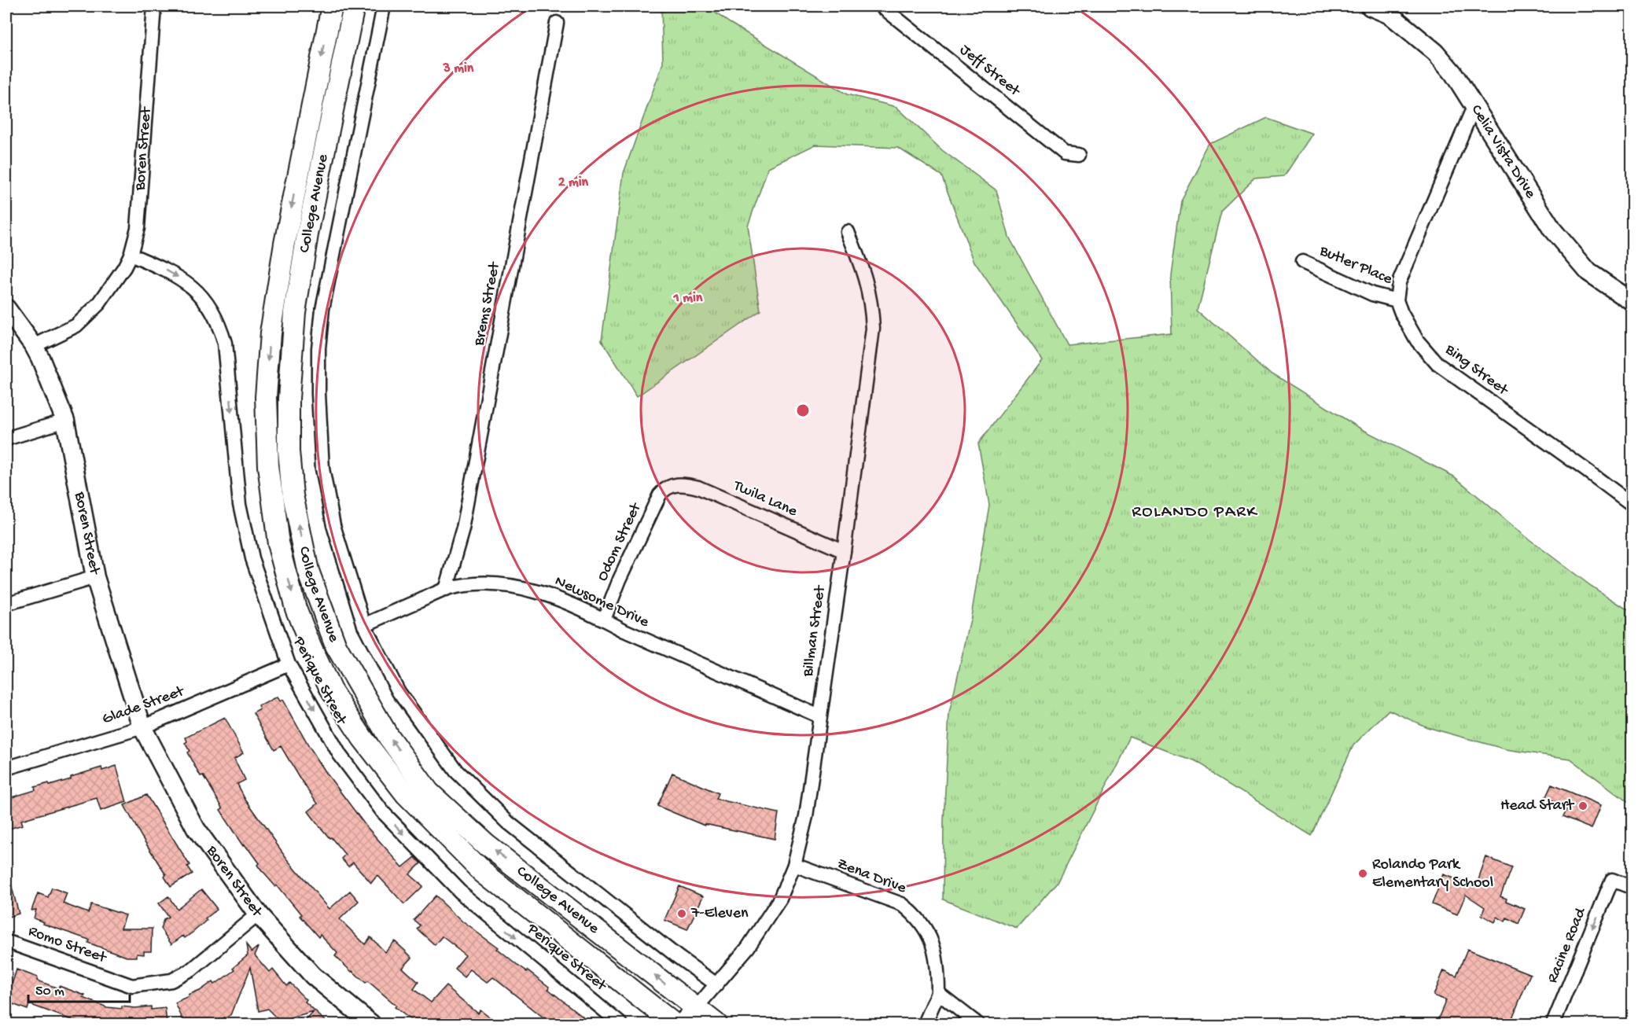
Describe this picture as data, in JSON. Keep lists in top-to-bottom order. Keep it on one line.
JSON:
{"streets":{"main road":["College Avenue"],"street":["Jeff Street","Boren Street","Celia Vista Drive","Butler Place","Brems Street","Bing Street","Twila Lane","Odom Street","Newsome Drive","Billman Street","Perique Street","Glade Street","Zena Drive","Romo Street","Racine Road"]},"crossings":[["Boren Street","Perique Street"],["Boren Street","Glade Street"],["Boren Street","Romo Street"],["College Avenue","Billman Street"],["Butler Place","Bing Street"],["Brems Street","Newsome Drive"],["Twila Lane","Odom Street"],["Twila Lane","Billman Street"],["Odom Street","Newsome Drive"],["Newsome Drive","Billman Street"],["Billman Street","Zena Drive"],["Perique Street","Glade Street"]],"one_way":["Racine Road"],"districts":["ROLANDO PARK"],"places":["Head Start","Rolando Park Elementary School","7-Eleven"],"scale_bar":"50 m","rings":["3 min","2 min","1 min"]}
